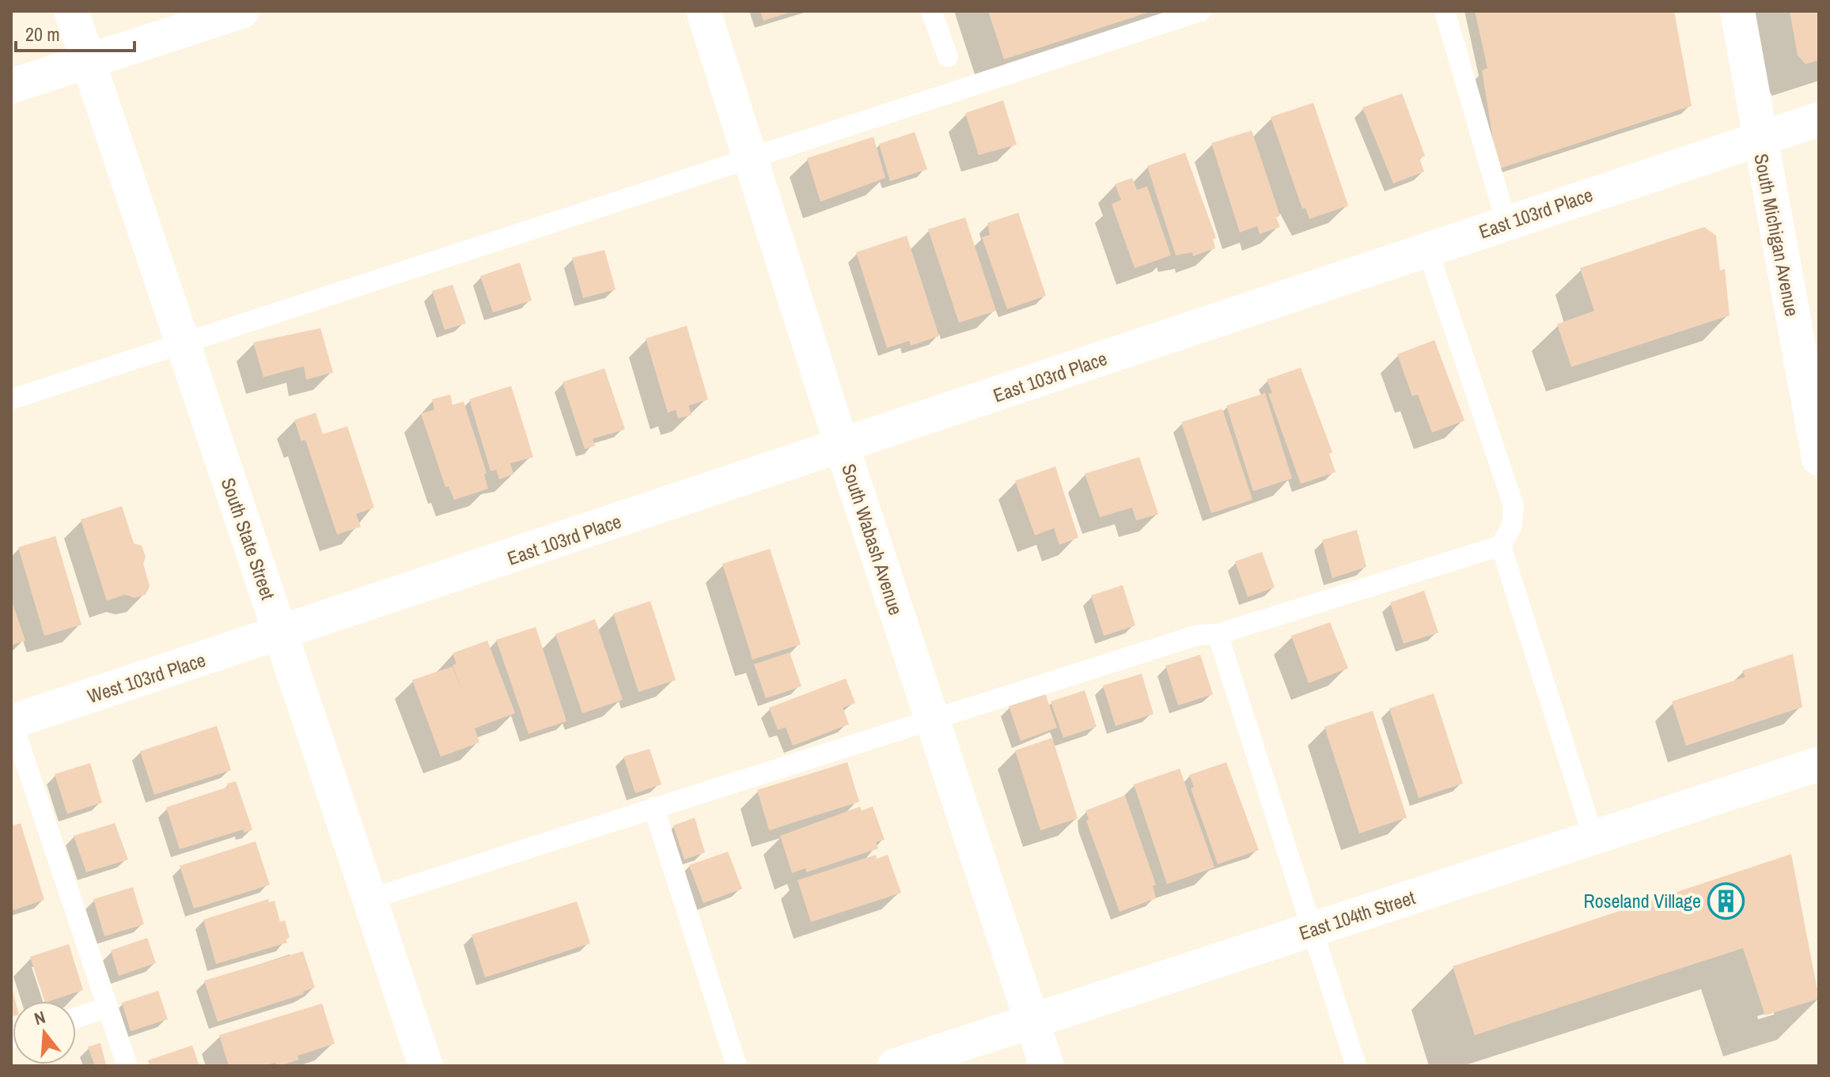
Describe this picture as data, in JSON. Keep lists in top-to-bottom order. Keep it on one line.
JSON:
{"streets":{"street":["East 103rd Place","South Michigan Avenue","South State Street","South Wabash Avenue","West 103rd Place","East 104th Street"]},"crossings":[["East 103rd Place","South Michigan Avenue"],["East 103rd Place","South State Street"],["East 103rd Place","South Wabash Avenue"],["East 103rd Place","West 103rd Place"],["South State Street","West 103rd Place"],["South Wabash Avenue","East 104th Street"]],"places":{"building":["Roseland Village"]},"scale_bar":"20 m","north":"top"}
